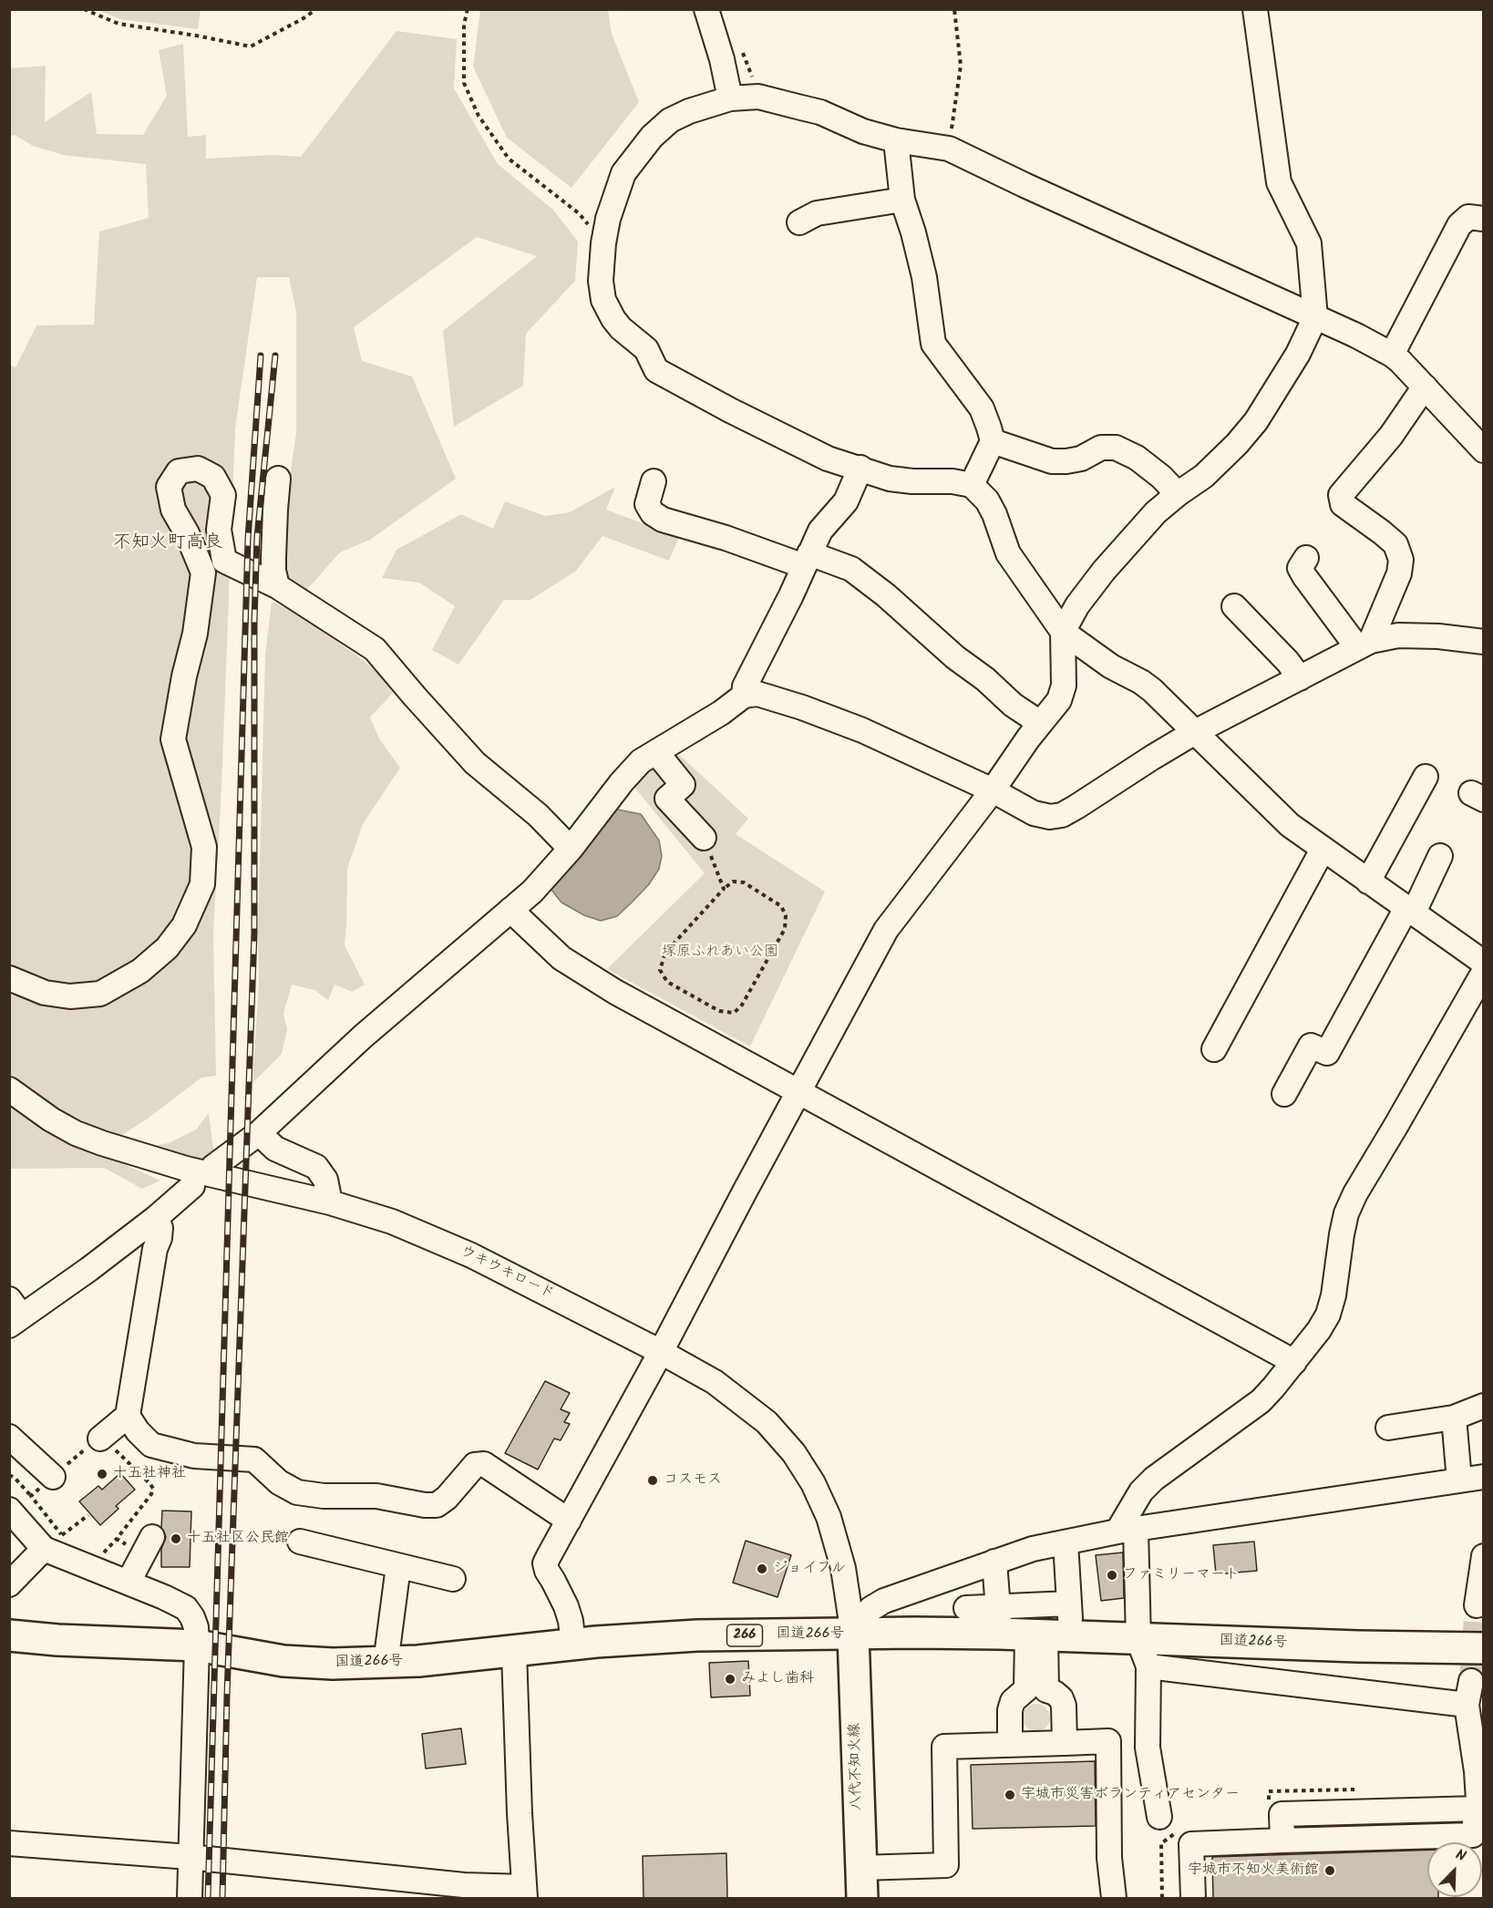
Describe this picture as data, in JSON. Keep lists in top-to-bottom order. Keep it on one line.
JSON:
{"streets":{"main road":["国道266号","266","八代不知火線"],"street":["ウキウキロード"]},"crossings":[["ウキウキロード","国道266号"],["ウキウキロード","八代不知火線"],["国道266号","八代不知火線"]],"districts":["不知火町高良"],"parks":["塚原ふれあい公園"],"places":["十五社神社","コスモス","十五社区公民館","ジョイフル","ファミリーマート","みよし歯科","宇城市災害ボランティアセンター","宇城市不知火美術館"],"north":"top right"}
